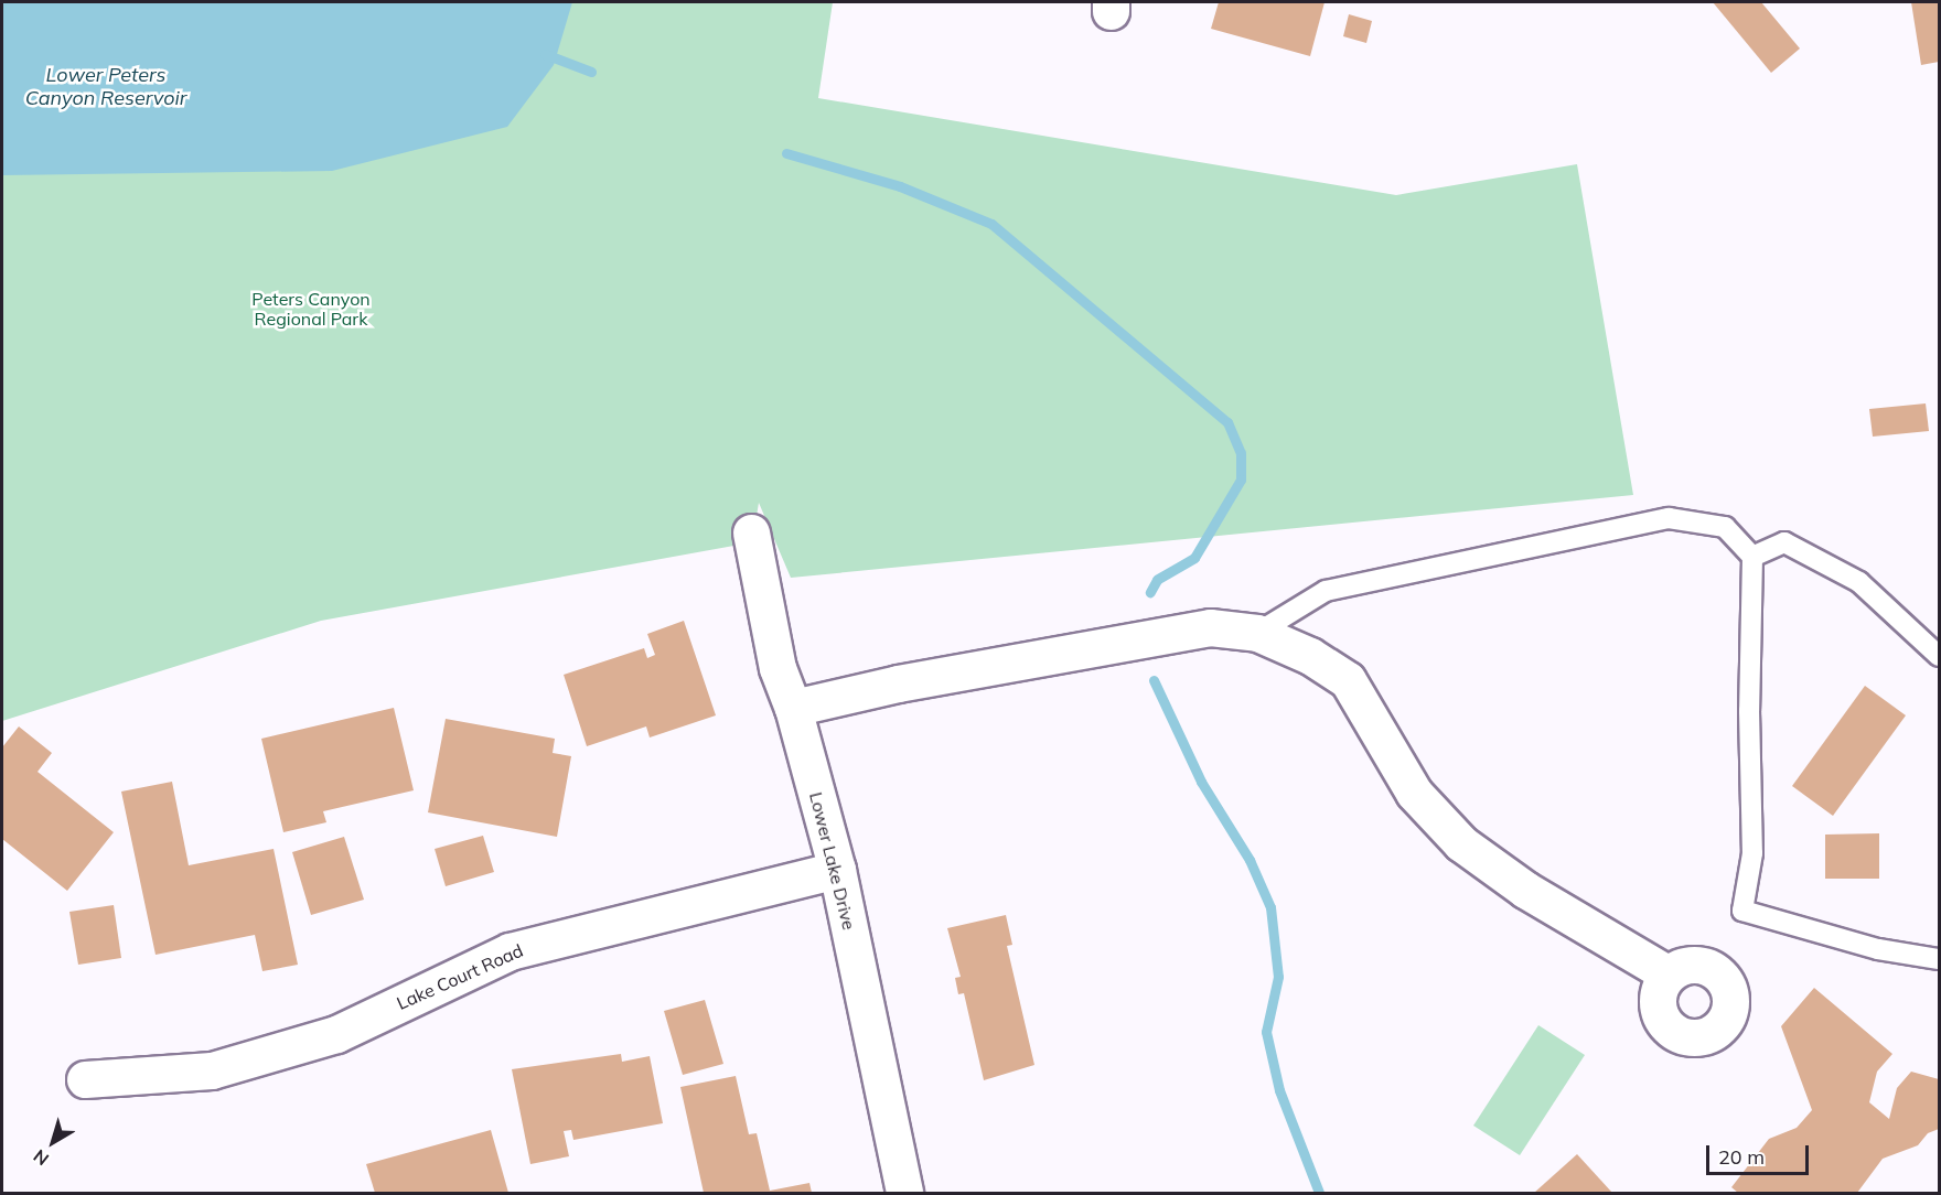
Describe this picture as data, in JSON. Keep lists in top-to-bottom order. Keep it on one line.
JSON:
{"streets":{"street":["Lower Lake Drive","Lake Court Road"]},"crossings":[["Lower Lake Drive","Lake Court Road"]],"water":["Lower Peters Canyon Reservoir"],"parks":["Peters Canyon Regional Park"],"scale_bar":"20 m","north":"bottom left"}
